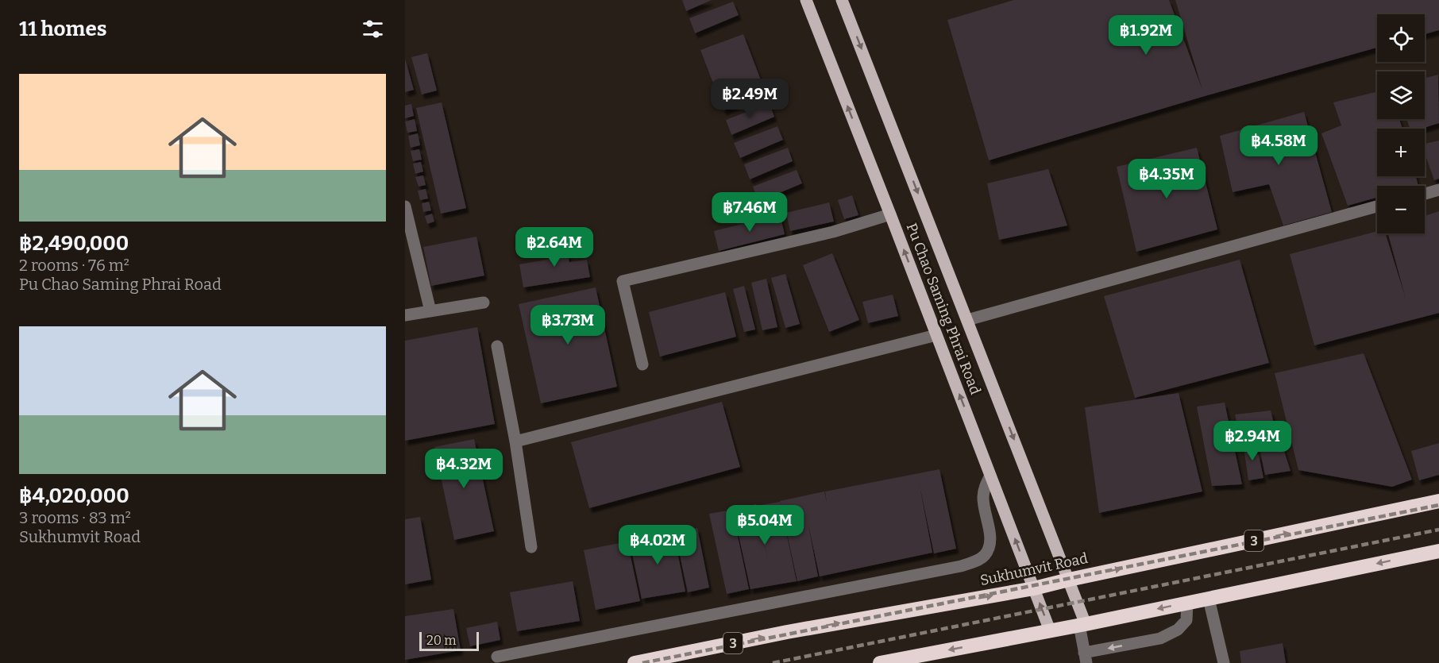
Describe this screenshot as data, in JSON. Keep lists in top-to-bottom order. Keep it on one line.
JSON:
{"streets":{"highway":["3","Sukhumvit Road"],"main road":["Pu Chao Saming Phrai Road"]},"crossings":[["Pu Chao Saming Phrai Road","Sukhumvit Road"]],"scale_bar":"20 m","page":{"heading":"11 homes","map_buttons":["+","−"],"price":["฿1.92M","฿2.49M","฿4.58M","฿4.35M","฿7.46M","฿2.64M","฿3.73M","฿2.94M","฿4.32M","฿5.04M","฿4.02M"],"list":[{"name":"฿2,490,000","note":"2 rooms · 76 m² · Pu Chao Saming Phrai Road"},{"name":"฿4,020,000","note":"3 rooms · 83 m² · Sukhumvit Road"}],"scale":"20 m"}}
